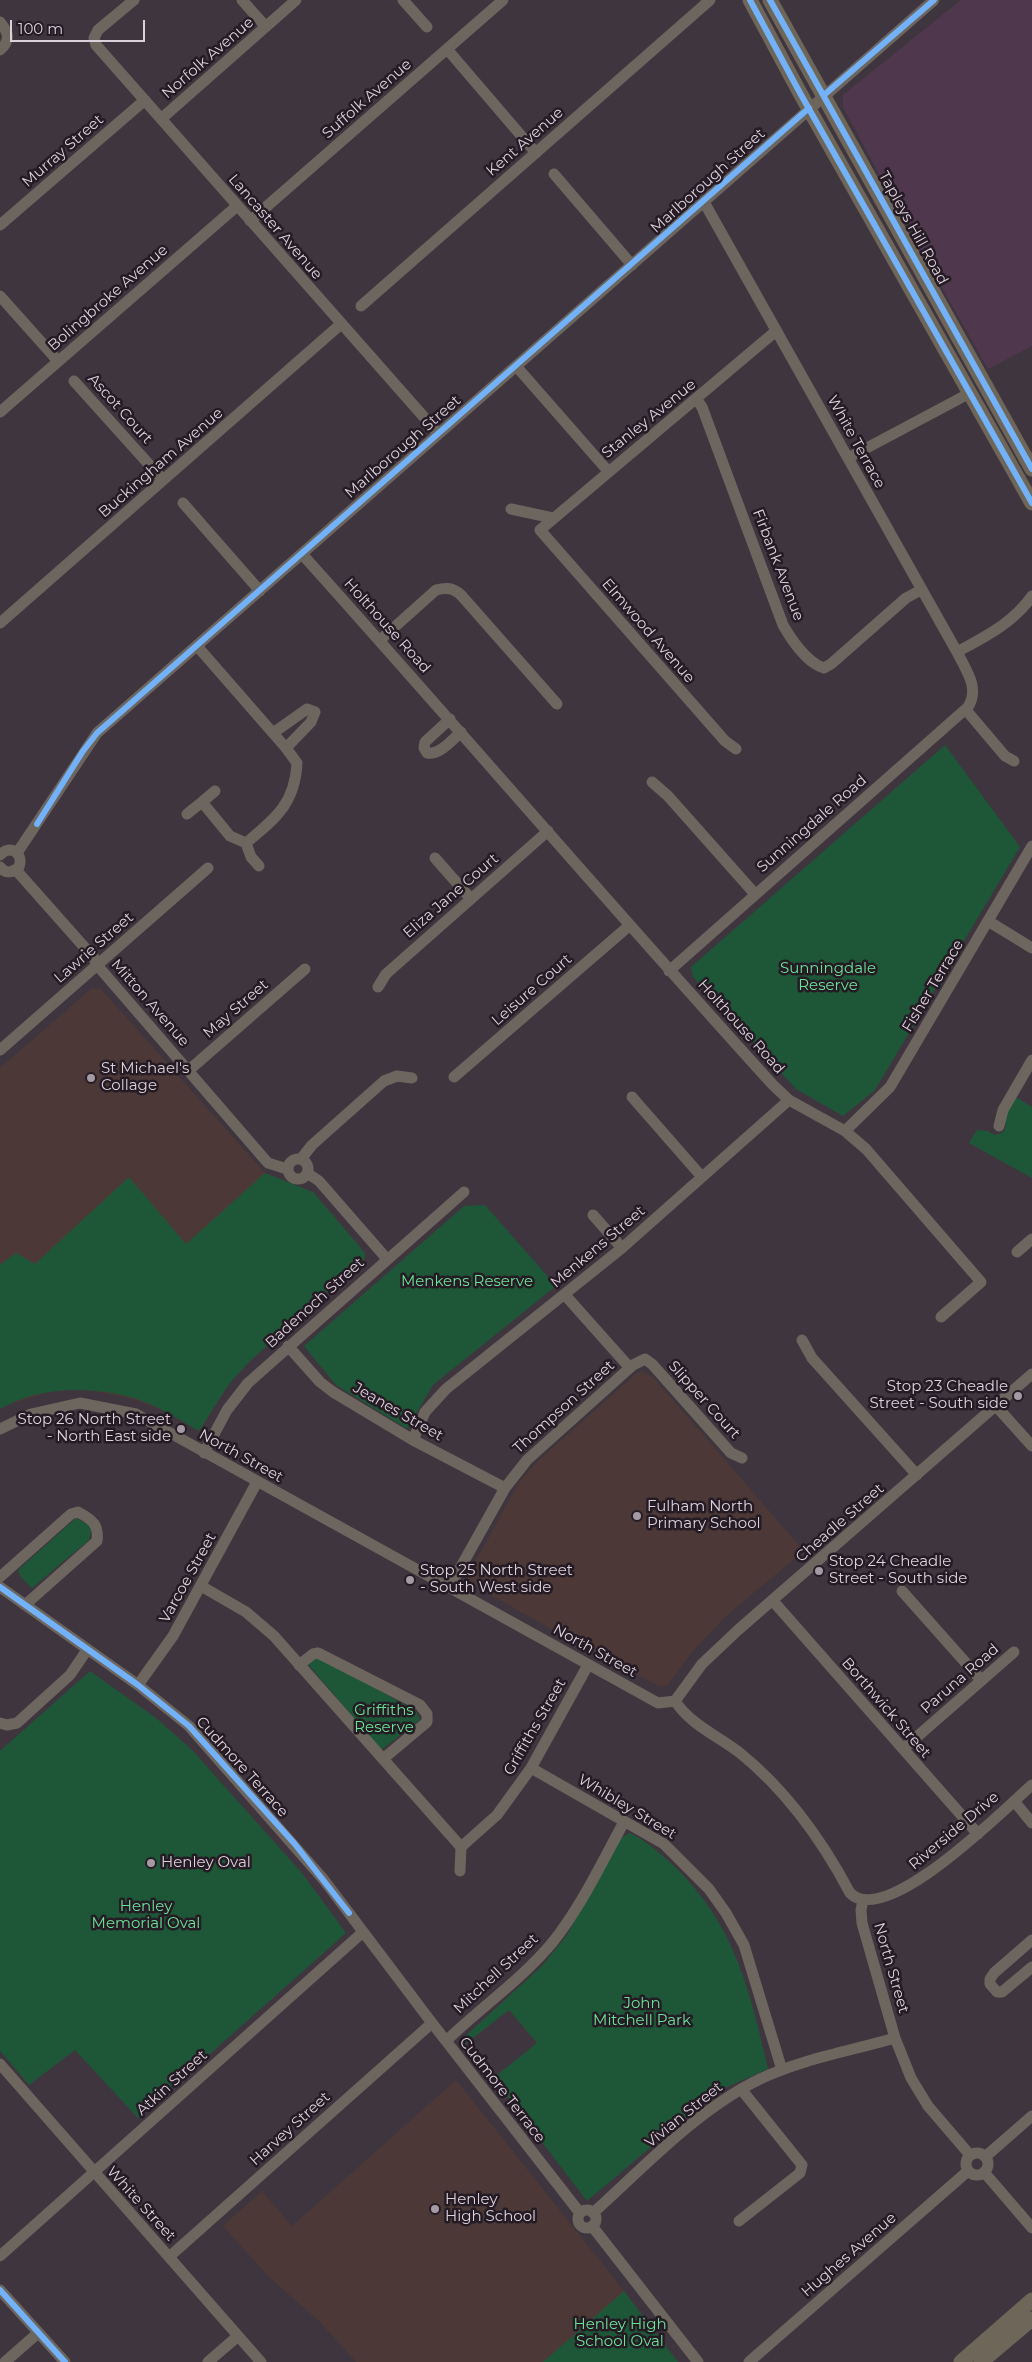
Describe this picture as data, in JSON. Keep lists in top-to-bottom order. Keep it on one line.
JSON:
{"streets":{"main road":["Tapleys Hill Road"],"street":["Norfolk Avenue","Suffolk Avenue","Kent Avenue","Murray Street","Marlborough Street","Lancaster Avenue","Bolingbroke Avenue","Ascot Court","Stanley Avenue","White Terrace","Buckingham Avenue","Firbank Avenue","Holthouse Road","Elmwood Avenue","Sunningdale Road","Eliza Jane Court","Lawrie Street","Fisher Terrace","Leisure Court","Mitton Avenue","May Street","Menkens Street","Badenoch Street","Slipper Court","Thompson Street","Jeanes Street","North Street","Cheadle Street","Varcoe Street","Paruna Road","Borthwick Street","Griffiths Street","Cudmore Terrace","Whibley Street","Riverside Drive","Mitchell Street","Atkin Street","Vivian Street","Harvey Street","White Street","Hughes Avenue"]},"crossings":[["Norfolk Avenue","Lancaster Avenue"],["Suffolk Avenue","Lancaster Avenue"],["Murray Street","Lancaster Avenue"],["Marlborough Street","Lancaster Avenue"],["Marlborough Street","Tapleys Hill Road"],["Marlborough Street","White Terrace"],["Marlborough Street","Holthouse Road"],["Lancaster Avenue","Bolingbroke Avenue"],["Lancaster Avenue","Buckingham Avenue"],["Ascot Court","Buckingham Avenue"],["Stanley Avenue","White Terrace"],["Stanley Avenue","Firbank Avenue"],["Stanley Avenue","Elmwood Avenue"],["White Terrace","Firbank Avenue"],["White Terrace","Sunningdale Road"],["Holthouse Road","Sunningdale Road"],["Holthouse Road","Eliza Jane Court"],["Holthouse Road","Fisher Terrace"],["Holthouse Road","Leisure Court"],["Holthouse Road","Menkens Street"],["Lawrie Street","Mitton Avenue"],["Mitton Avenue","May Street"],["Menkens Street","Jeanes Street"],["Badenoch Street","Jeanes Street"],["Badenoch Street","North Street"],["Slipper Court","Thompson Street"],["Thompson Street","Jeanes Street"],["Thompson Street","North Street"],["North Street","Cheadle Street"],["North Street","Varcoe Street"],["North Street","Griffiths Street"],["North Street","Riverside Drive"],["North Street","Vivian Street"],["North Street","Hughes Avenue"],["Cheadle Street","Borthwick Street"],["Varcoe Street","Cudmore Terrace"],["Paruna Road","Borthwick Street"],["Borthwick Street","Riverside Drive"],["Griffiths Street","Whibley Street"],["Cudmore Terrace","Mitchell Street"],["Cudmore Terrace","Atkin Street"],["Cudmore Terrace","Vivian Street"],["Cudmore Terrace","Harvey Street"],["Whibley Street","Mitchell Street"],["Whibley Street","Vivian Street"],["Atkin Street","White Street"],["Harvey Street","White Street"]],"parks":["Sunningdale Reserve","Menkens Reserve","Griffiths Reserve","Henley Memorial Oval","John Mitchell Park","Henley High School Oval"],"places":["St Michael's Collage","Stop 23 Cheadle Street - South side","Stop 26 North Street - North East side","Fulham North Primary School","Stop 24 Cheadle Street - South side","Stop 25 North Street - South West side","Henley Oval","Henley High School"],"scale_bar":"100 m"}
